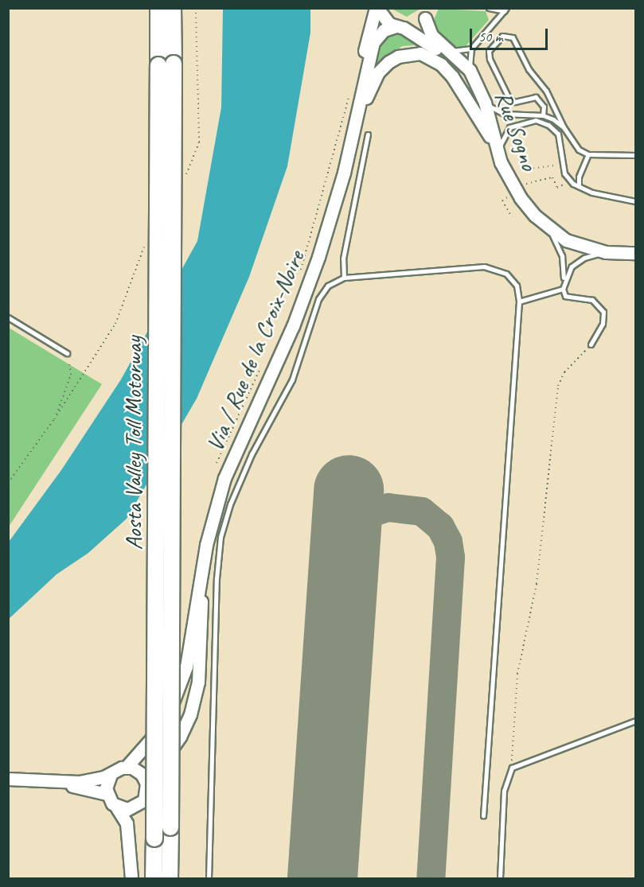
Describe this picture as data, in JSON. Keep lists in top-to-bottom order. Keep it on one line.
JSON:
{"streets":{"highway":["Aosta Valley Toll Motorway"],"street":["Rue Sogno","Via / Rue de la Croix-Noire"]},"crossings":[["Rue Sogno","Via / Rue de la Croix-Noire"]],"scale_bar":"50 m"}
